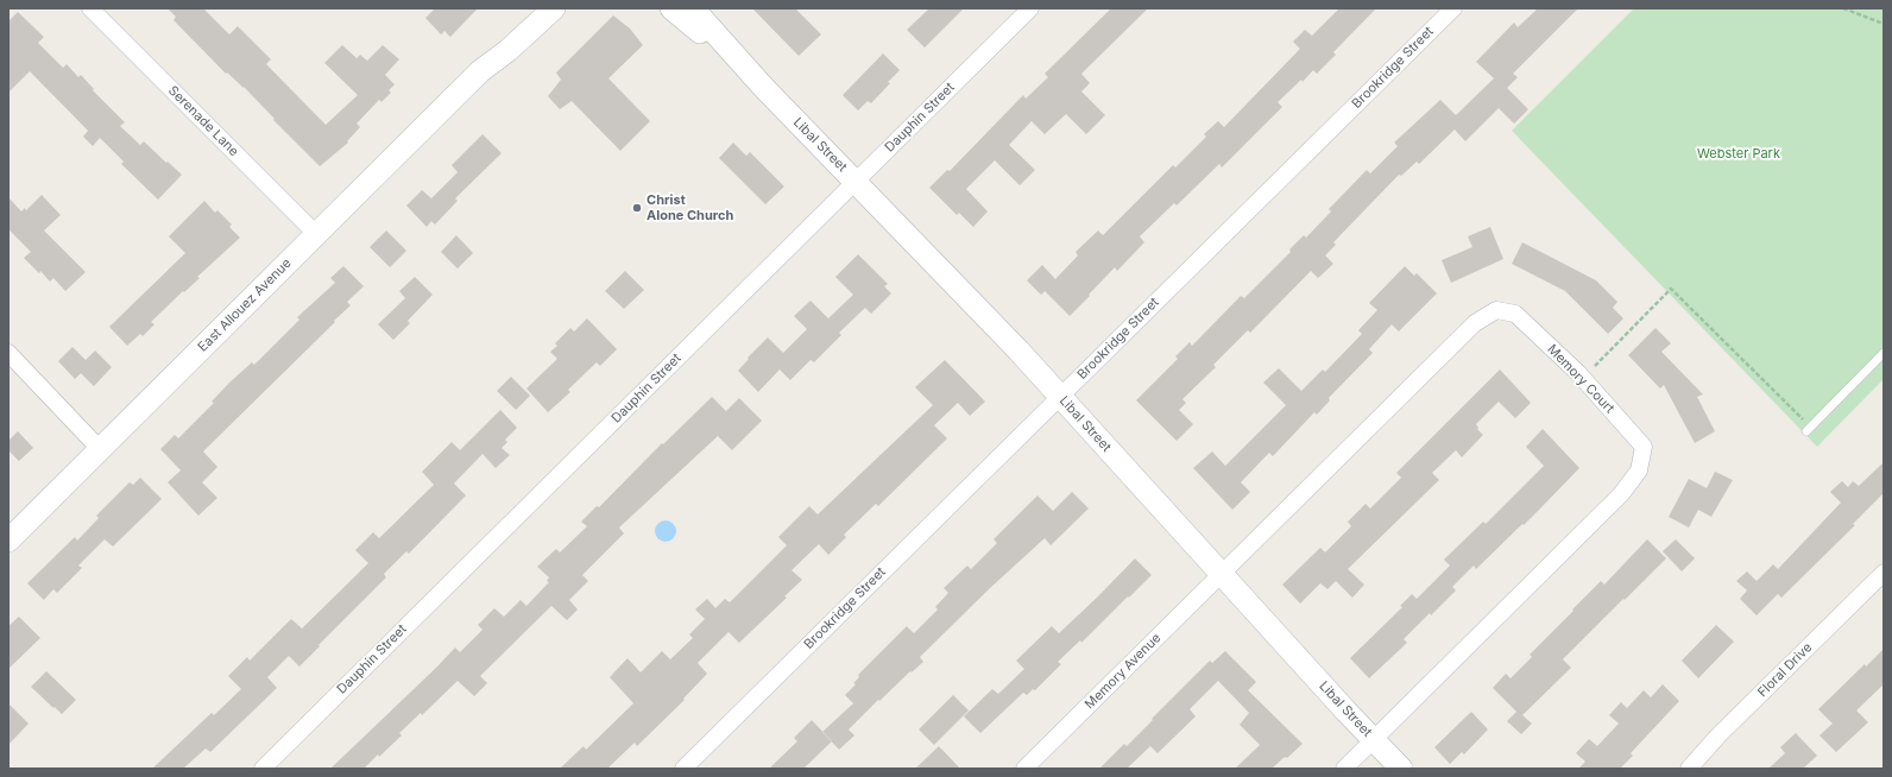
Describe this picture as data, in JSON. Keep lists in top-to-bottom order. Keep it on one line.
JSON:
{"streets":{"street":["Brookridge Street","Dauphin Street","Serenade Lane","Libal Street","East Allouez Avenue","Memory Court","Floral Drive","Memory Avenue"]},"crossings":[["Brookridge Street","Libal Street"],["Dauphin Street","Libal Street"],["Serenade Lane","East Allouez Avenue"],["Libal Street","Memory Court"],["Libal Street","Memory Avenue"],["Memory Court","Memory Avenue"]],"parks":["Webster Park"],"places":["Christ Alone Church"]}
